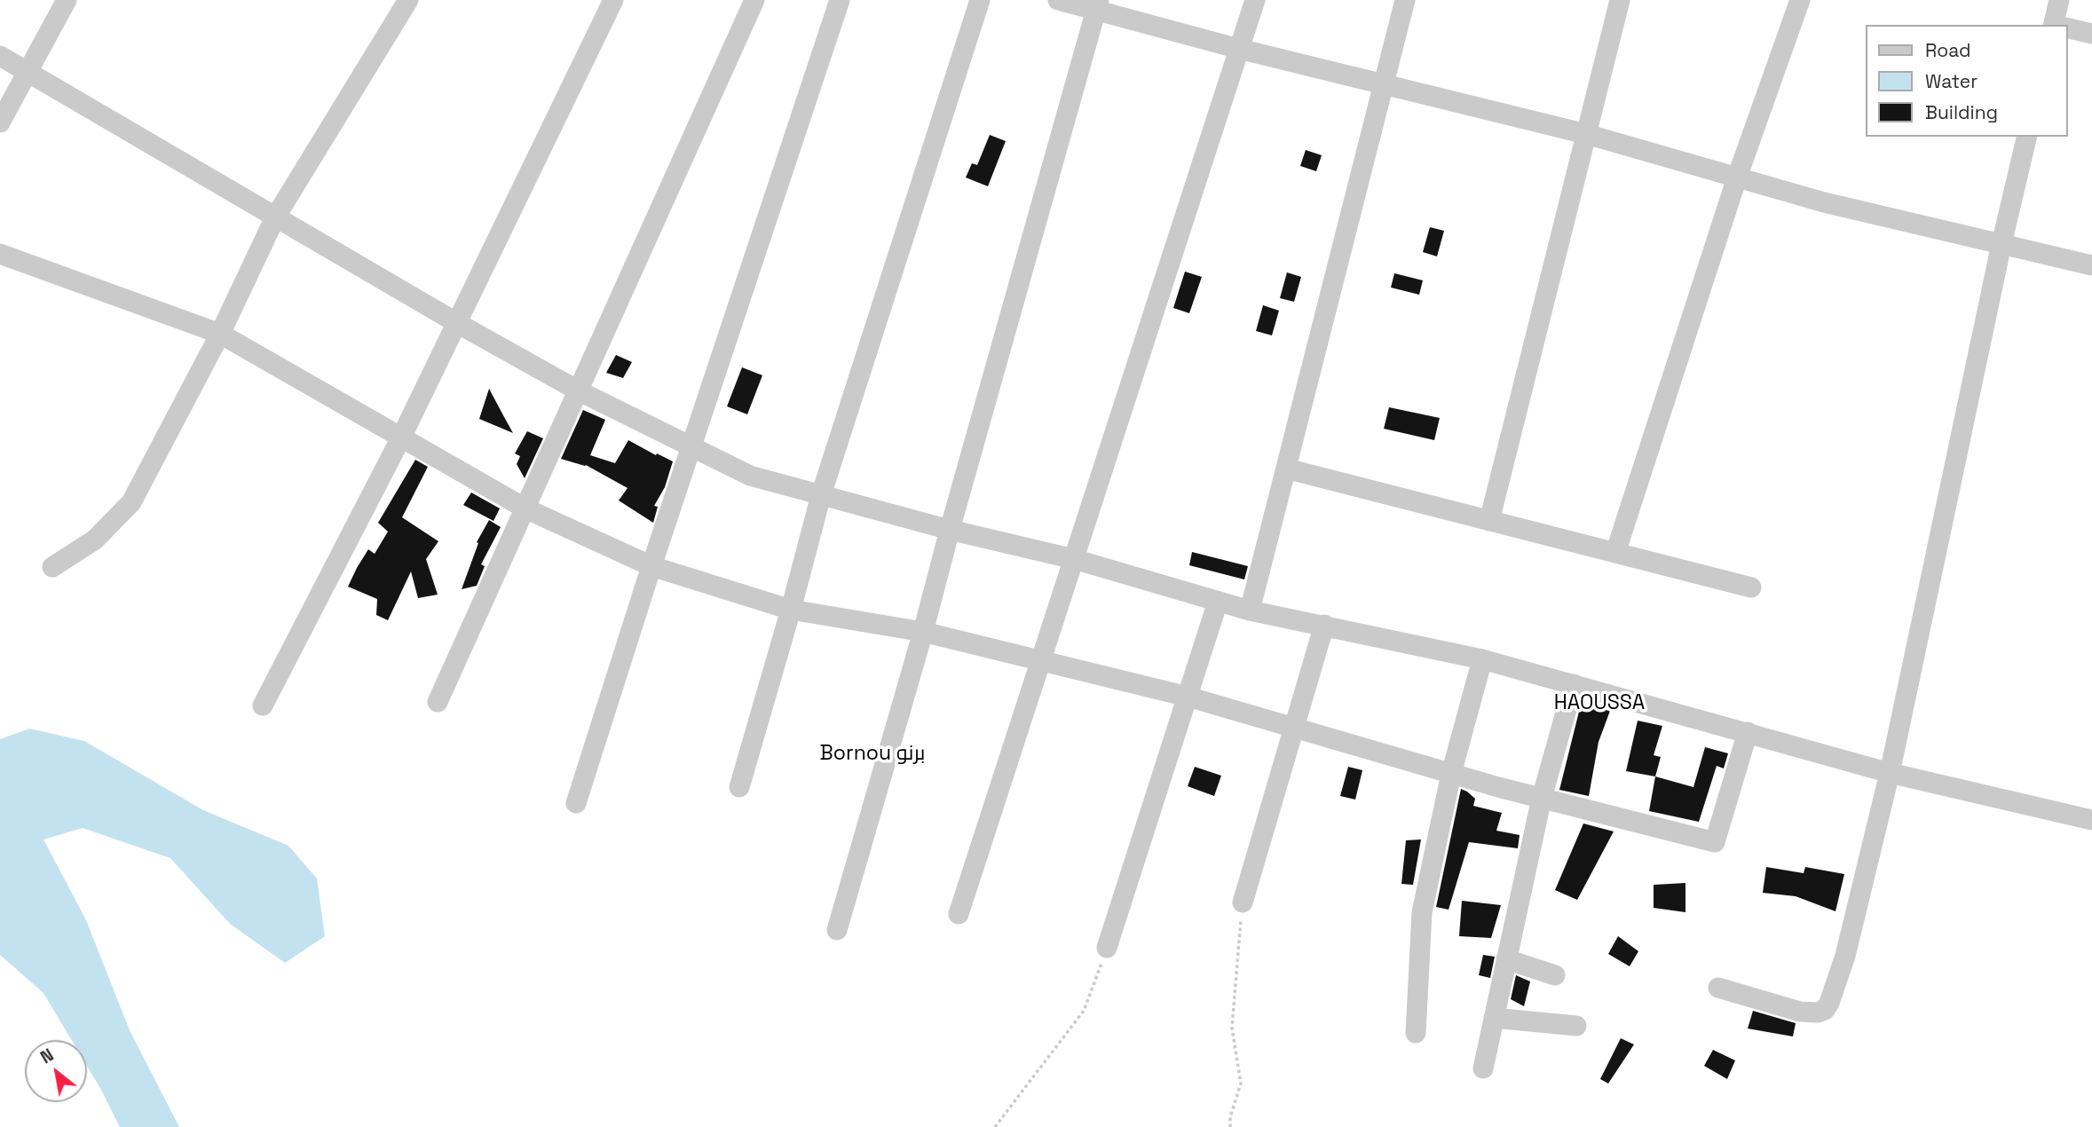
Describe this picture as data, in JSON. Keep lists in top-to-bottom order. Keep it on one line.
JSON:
{"districts":["HAOUSSA","Bornou برنو"],"legend":["Road","Water","Building"],"north":"top left"}
